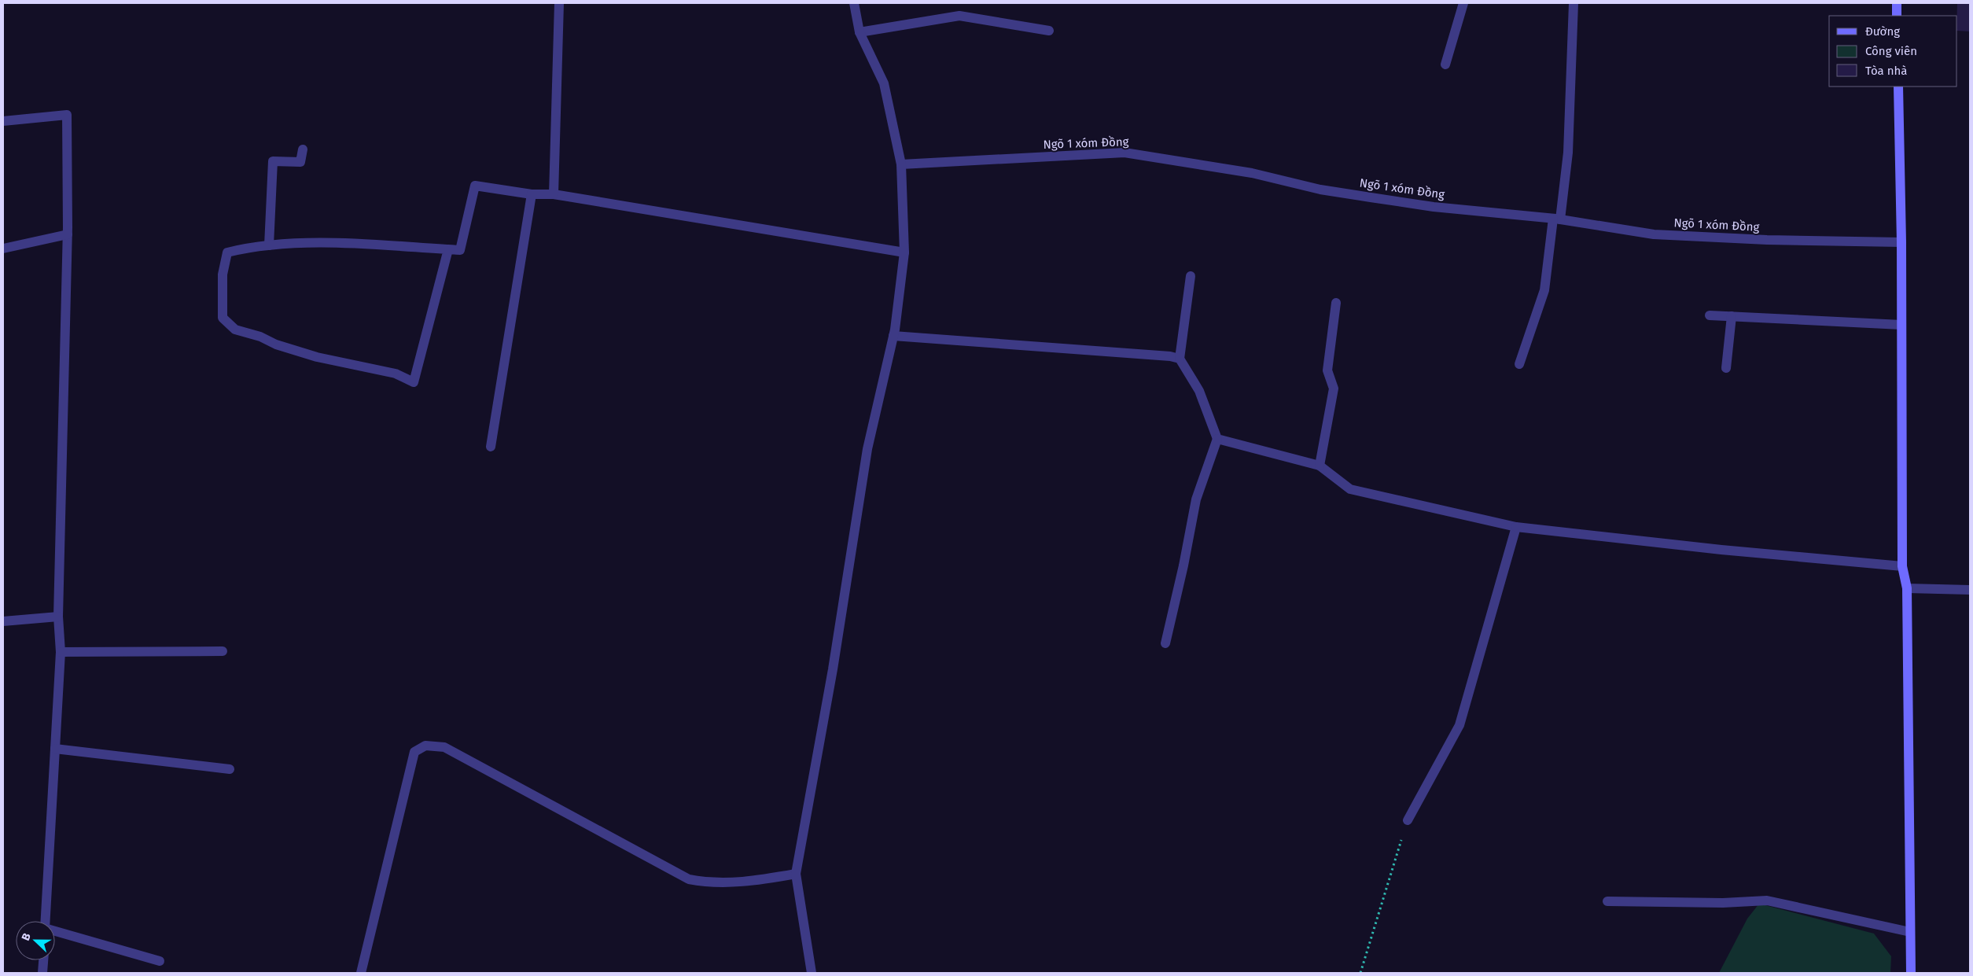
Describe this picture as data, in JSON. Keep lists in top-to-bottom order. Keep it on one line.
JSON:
{"streets":{"street":["Ngõ 1 xóm Đồng"]},"legend":["Đường","Công viên","Tòa nhà"],"north":"left"}
